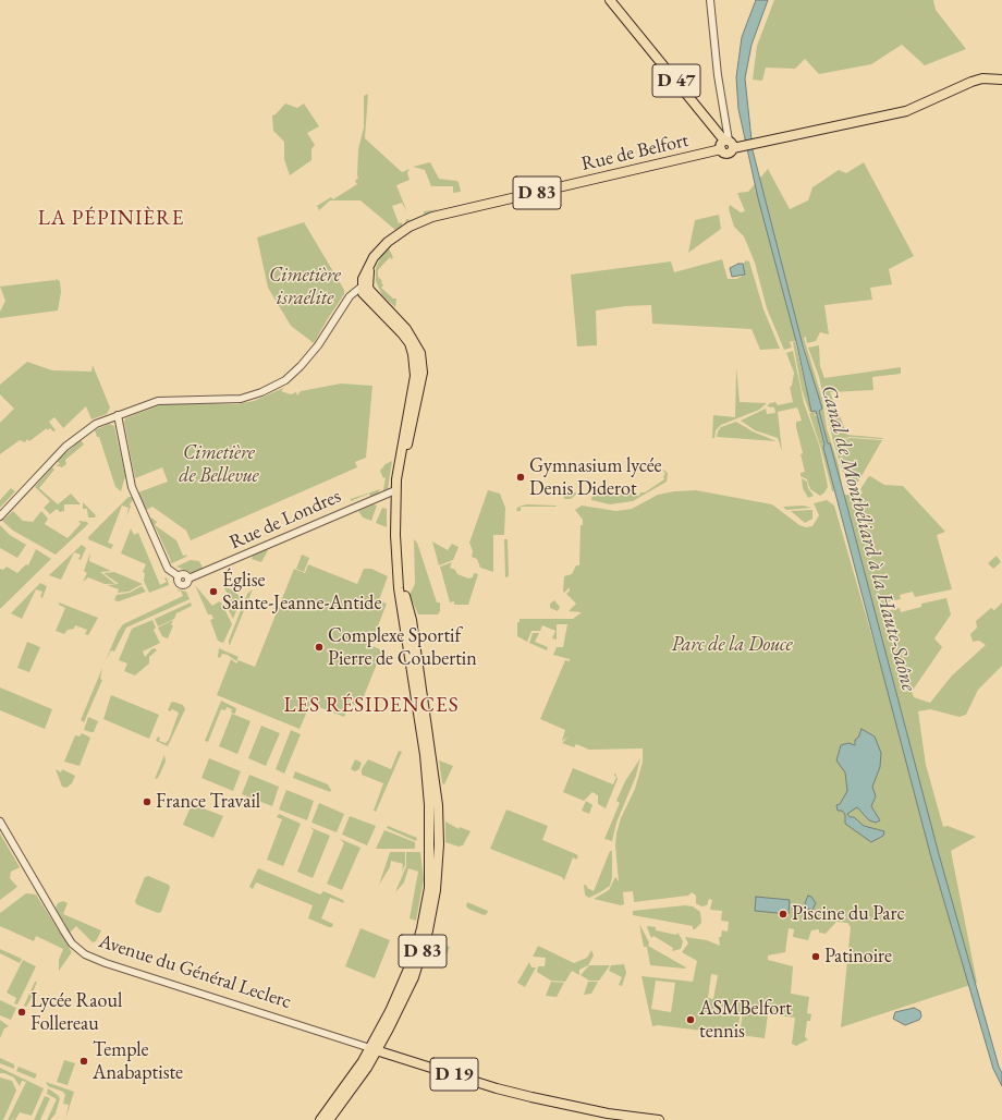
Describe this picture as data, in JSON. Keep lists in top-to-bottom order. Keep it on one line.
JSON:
{"streets":{"main road":["D 47","Rue de Belfort","D 83","Avenue du Général Leclerc","D 19"],"street":["Rue de Londres"]},"crossings":[["Rue de Belfort","D 83"],["D 83","Rue de Londres"],["D 83","Avenue du Général Leclerc"]],"districts":["LA PÉPINIÈRE","LES RÉSIDENCES"],"water":["Canal de Montbéliard à la Haute-Saône"],"parks":["Cimetière israélite","Cimetière de Bellevue","Parc de la Douce"],"places":["Gymnasium lycée Denis Diderot","Église Sainte-Jeanne-Antide","Complexe Sportif Pierre de Coubertin","France Travail","Piscine du Parc","Patinoire","Lycée Raoul Follereau","ASMBelfort tennis","Temple Anabaptiste"]}
